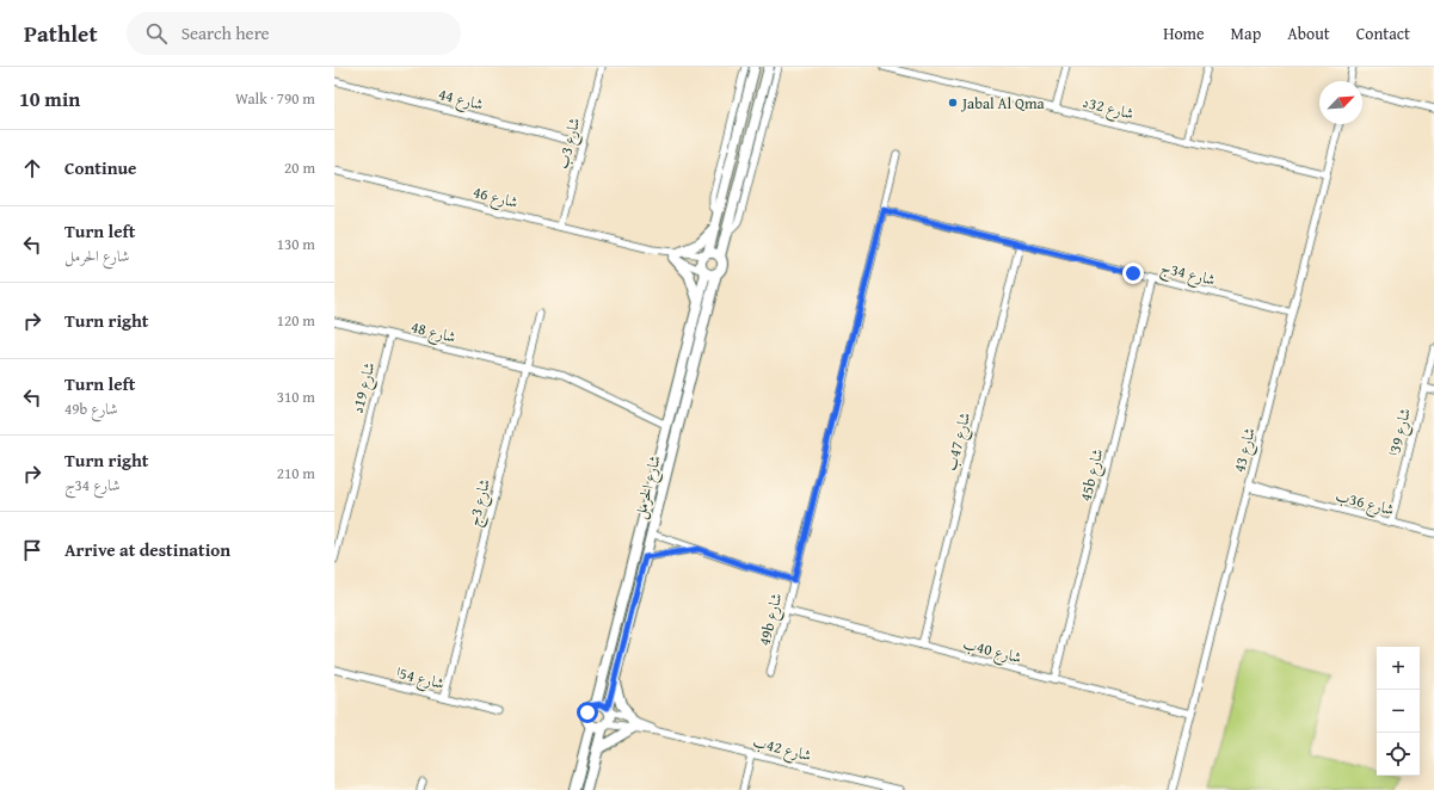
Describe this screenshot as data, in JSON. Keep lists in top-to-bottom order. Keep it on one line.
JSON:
{"streets":{"street":["شارع 44","شارع 32د","شارع 3ب","شارع 46","شارع 34ج","شارع 48","شارع 19د","شارع 39ا","شارع 47ب","شارع 43","45b شارع","شارع الحرمل","شارع 3ج","شارع 36ب","49b شارع","شارع 40ب","شارع 54ا","شارع 42ب"]},"crossings":[["شارع 44","شارع 3ب"],["شارع 32د","شارع 43"],["شارع 3ب","شارع 46"],["شارع 46","شارع الحرمل"],["شارع 34ج","شارع 47ب"],["شارع 34ج","شارع 43"],["شارع 34ج","45b شارع"],["شارع 34ج","49b شارع"],["شارع 48","شارع 19د"],["شارع 48","شارع الحرمل"],["شارع 48","شارع 3ج"],["شارع 39ا","شارع 36ب"],["شارع 47ب","شارع 40ب"],["شارع 43","شارع 36ب"],["شارع 43","شارع 40ب"],["45b شارع","شارع 40ب"],["شارع الحرمل","شارع 42ب"],["شارع 3ج","شارع 54ا"],["49b شارع","شارع 40ب"]],"places":["Jabal Al Qma"],"north":"top right","page":{"header":"Pathlet","search":"Search here","nav":["Home","Map","About","Contact"],"heading":["10 min","Walk · 790 m"],"list":[["Continue","20 m"],["Turn left","شارع الحرمل","130 m"],["Turn right","120 m"],["Turn left","49b شارع","310 m"],["Turn right","شارع 34ج","210 m"],"Arrive at destination"],"map_buttons":["+","−"]}}
